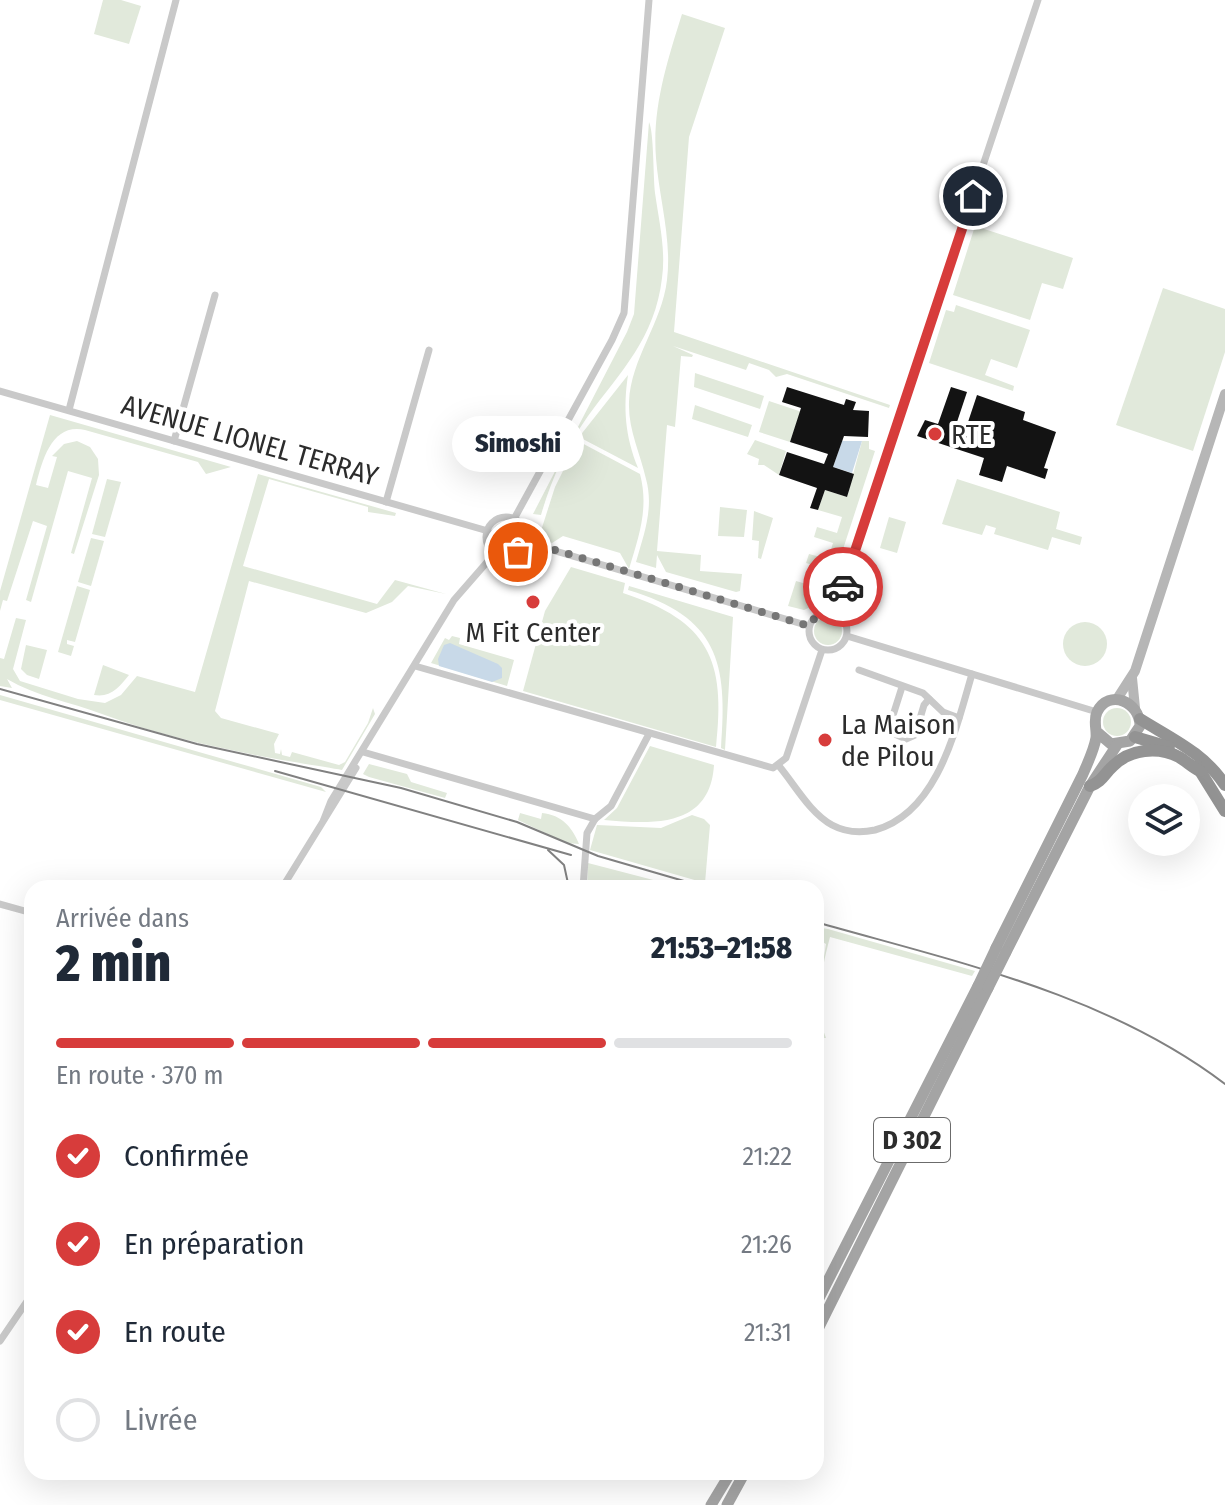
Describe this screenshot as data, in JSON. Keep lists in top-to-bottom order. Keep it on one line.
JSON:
{"streets":{"main road":["D 302"],"street":["AVENUE LIONEL TERRAY"]},"places":["RTE","Simoshi","M Fit Center","La Maison de Pilou"],"page":{"bubble":"Simoshi","heading":["2 min","Arrivée dans","21:53–21:58"],"bar":"En route · 370 m","list":[["Confirmée","21:22"],["En préparation","21:26"],["En route","21:31"],"Livrée"]}}
